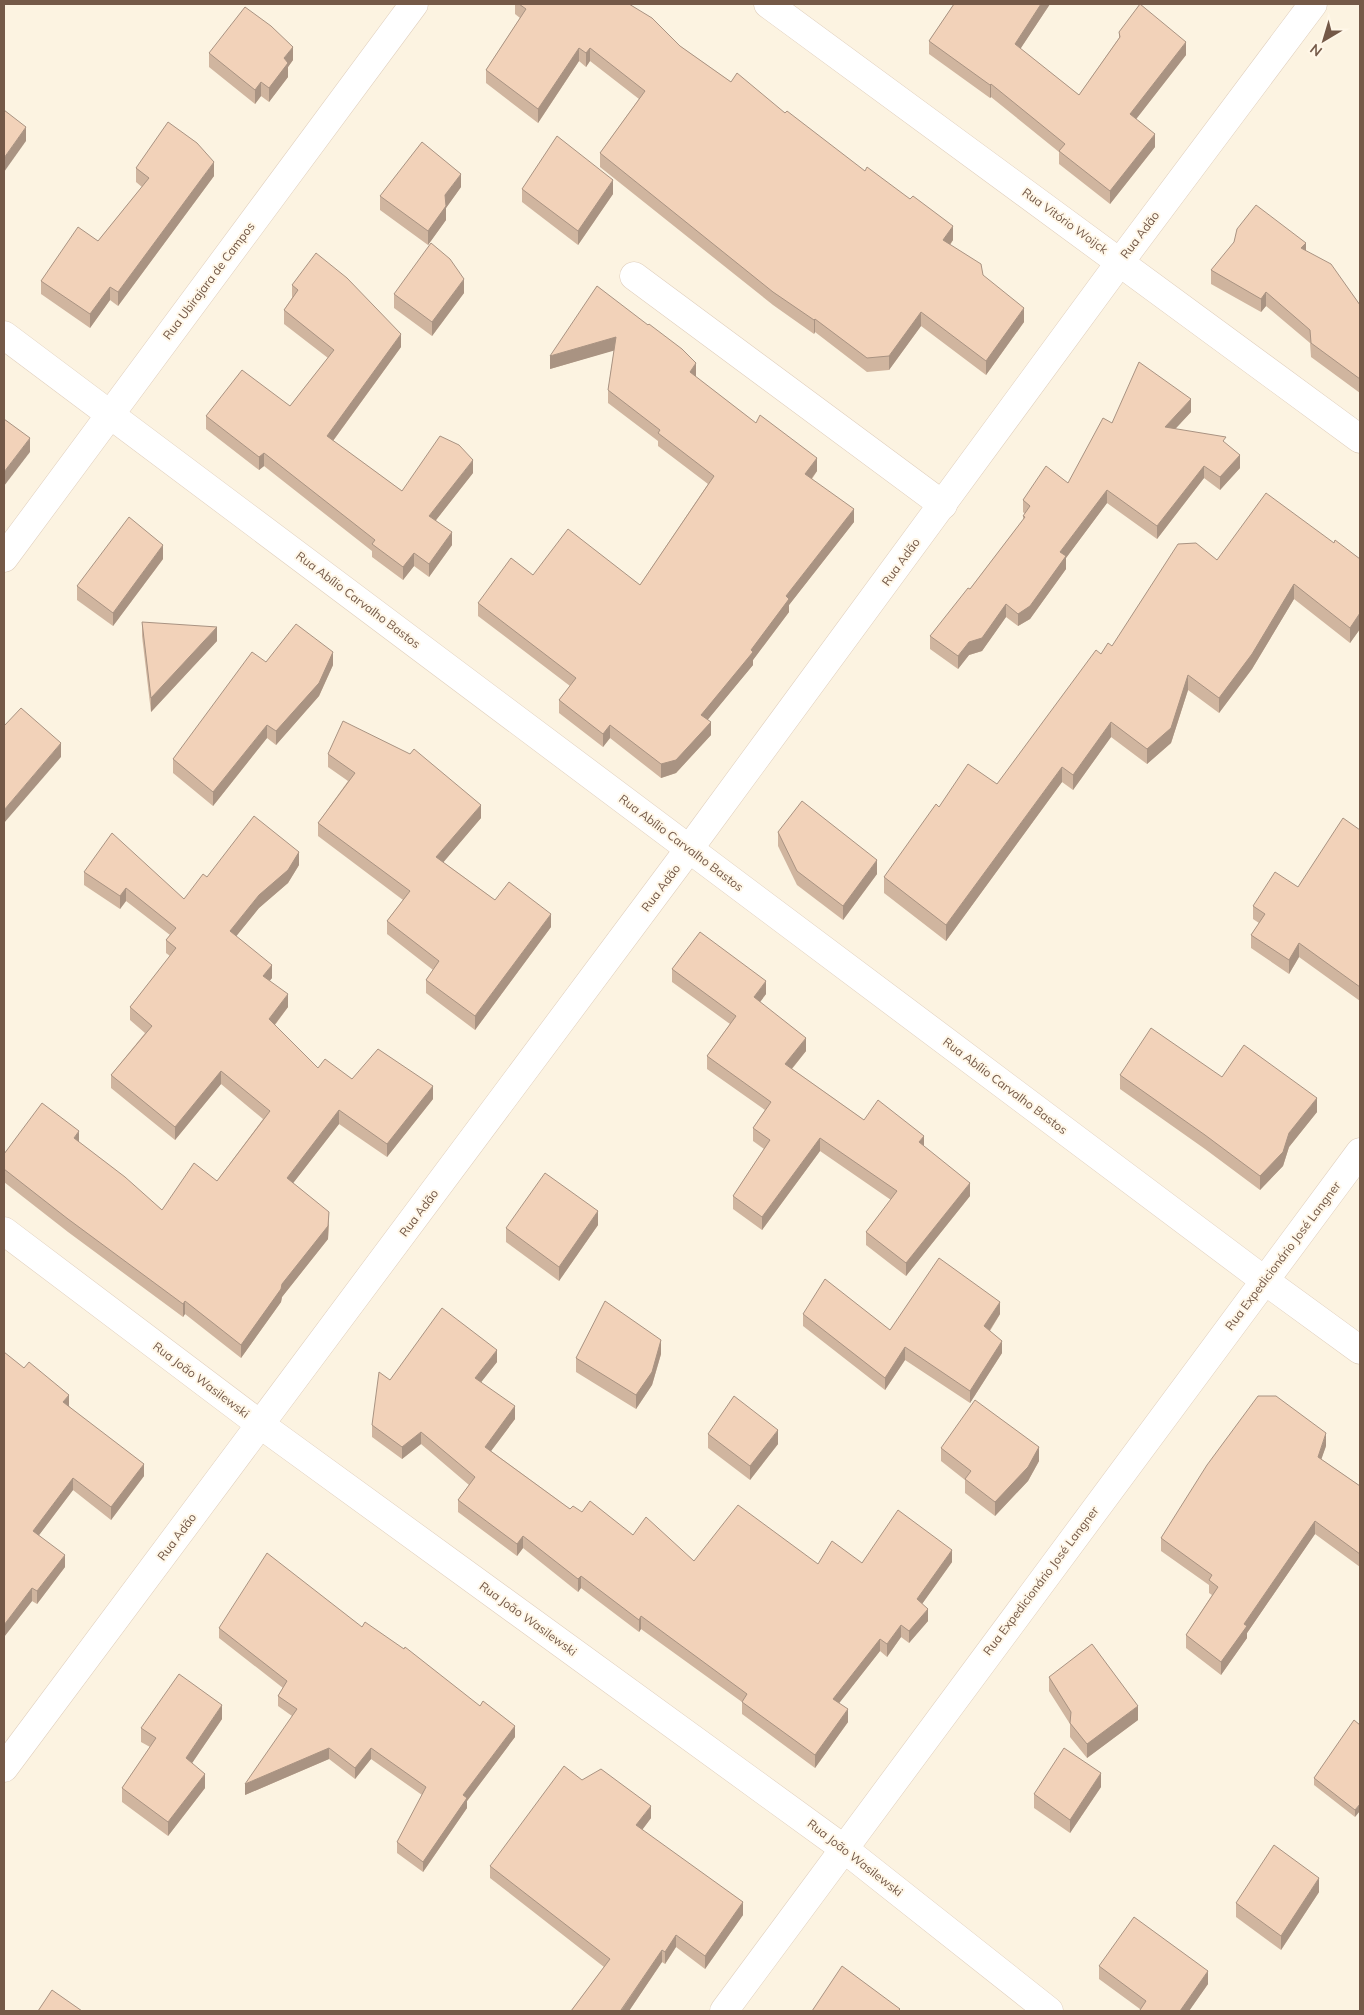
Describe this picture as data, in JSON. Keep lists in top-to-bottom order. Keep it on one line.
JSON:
{"streets":{"street":["Rua Vitório Woijck","Rua Adão","Rua Ubirajara de Campos","Rua Abílio Carvalho Bastos","Rua Expedicionário José Langner","Rua João Wasilewski"]},"crossings":[["Rua Vitório Woijck","Rua Adão"],["Rua Adão","Rua Abílio Carvalho Bastos"],["Rua Adão","Rua João Wasilewski"],["Rua Ubirajara de Campos","Rua Abílio Carvalho Bastos"],["Rua Abílio Carvalho Bastos","Rua Expedicionário José Langner"],["Rua Expedicionário José Langner","Rua João Wasilewski"]],"north":"bottom left"}
